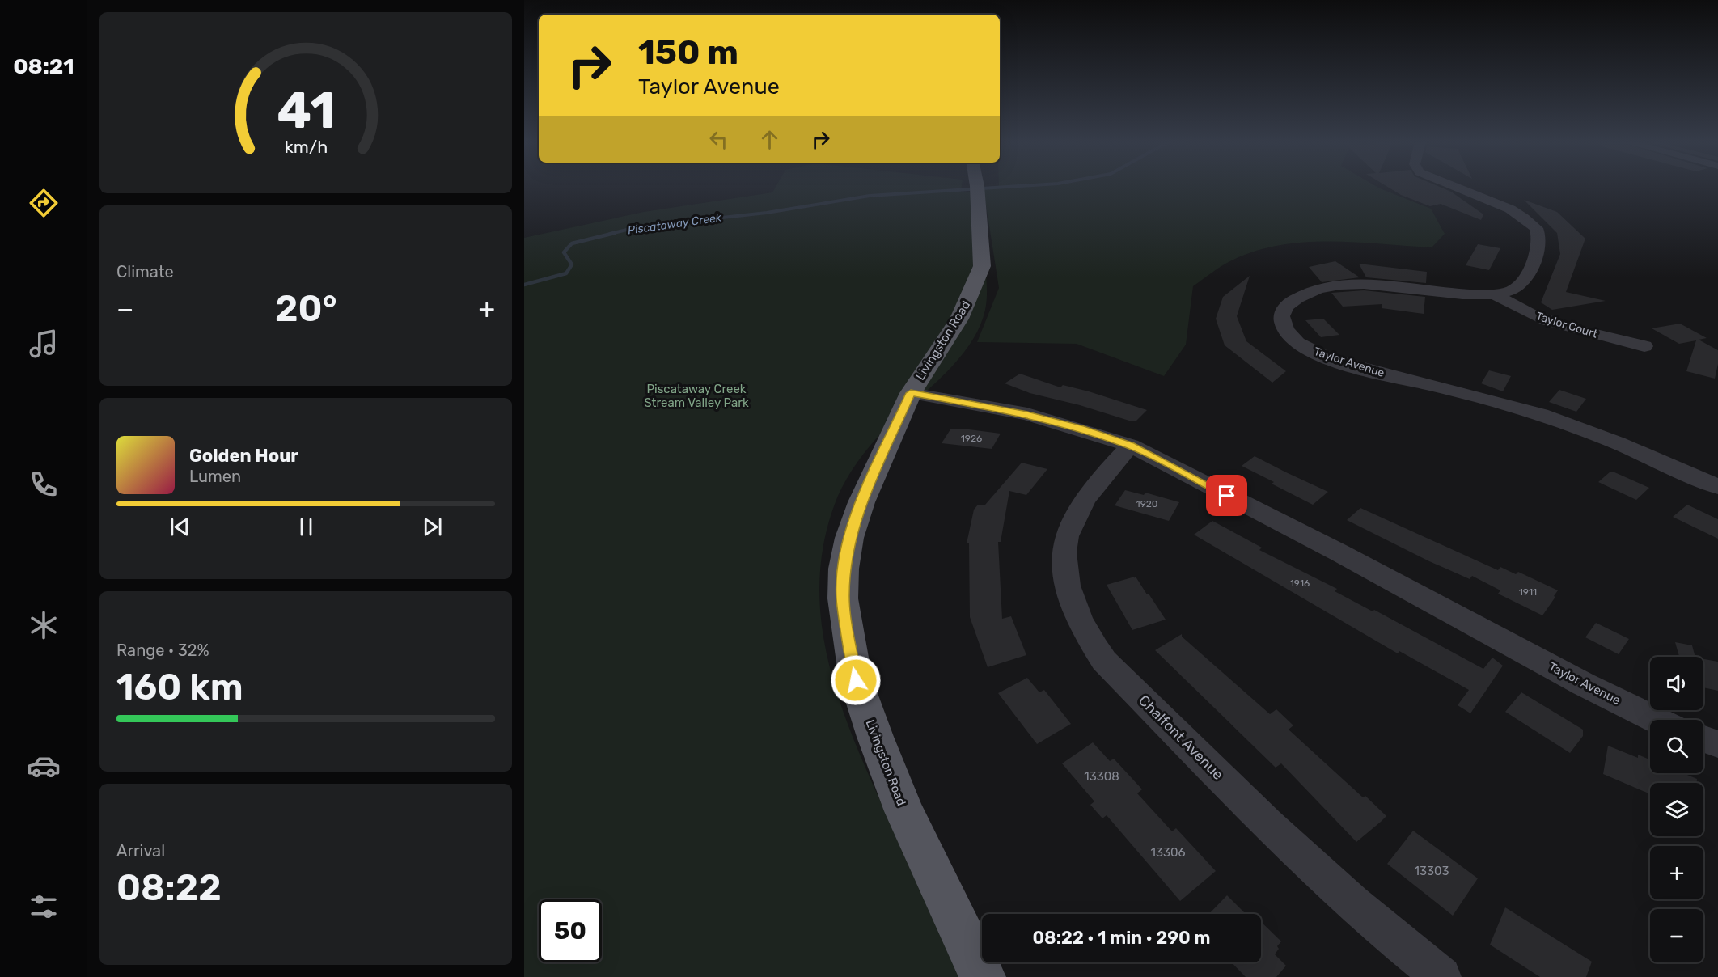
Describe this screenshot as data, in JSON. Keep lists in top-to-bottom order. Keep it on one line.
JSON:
{"streets":{"main road":["Livingston Road"],"street":["Taylor Court","Taylor Avenue","Chalfont Avenue"]},"crossings":[["Taylor Court","Taylor Avenue"],["Livingston Road","Taylor Avenue"],["Taylor Avenue","Chalfont Avenue"]],"water":["Piscataway Creek"],"parks":["Piscataway Creek Stream Valley Park"],"house_numbers":["1926","1920","1916","1911","13308","13306","13303"],"page":{"tabs":"08:21","turn":["150 m","Taylor Avenue"],"tile":["Climate",["Range · 32%","160 km"],["Arrival","08:22"]],"heat":["−","20°","+"],"song":["Golden Hour","Lumen"],"map_buttons":["+","−"],"limit":"50","trip":"08:22 · 1 min · 290 m","gauge":["41","km/h"]}}
